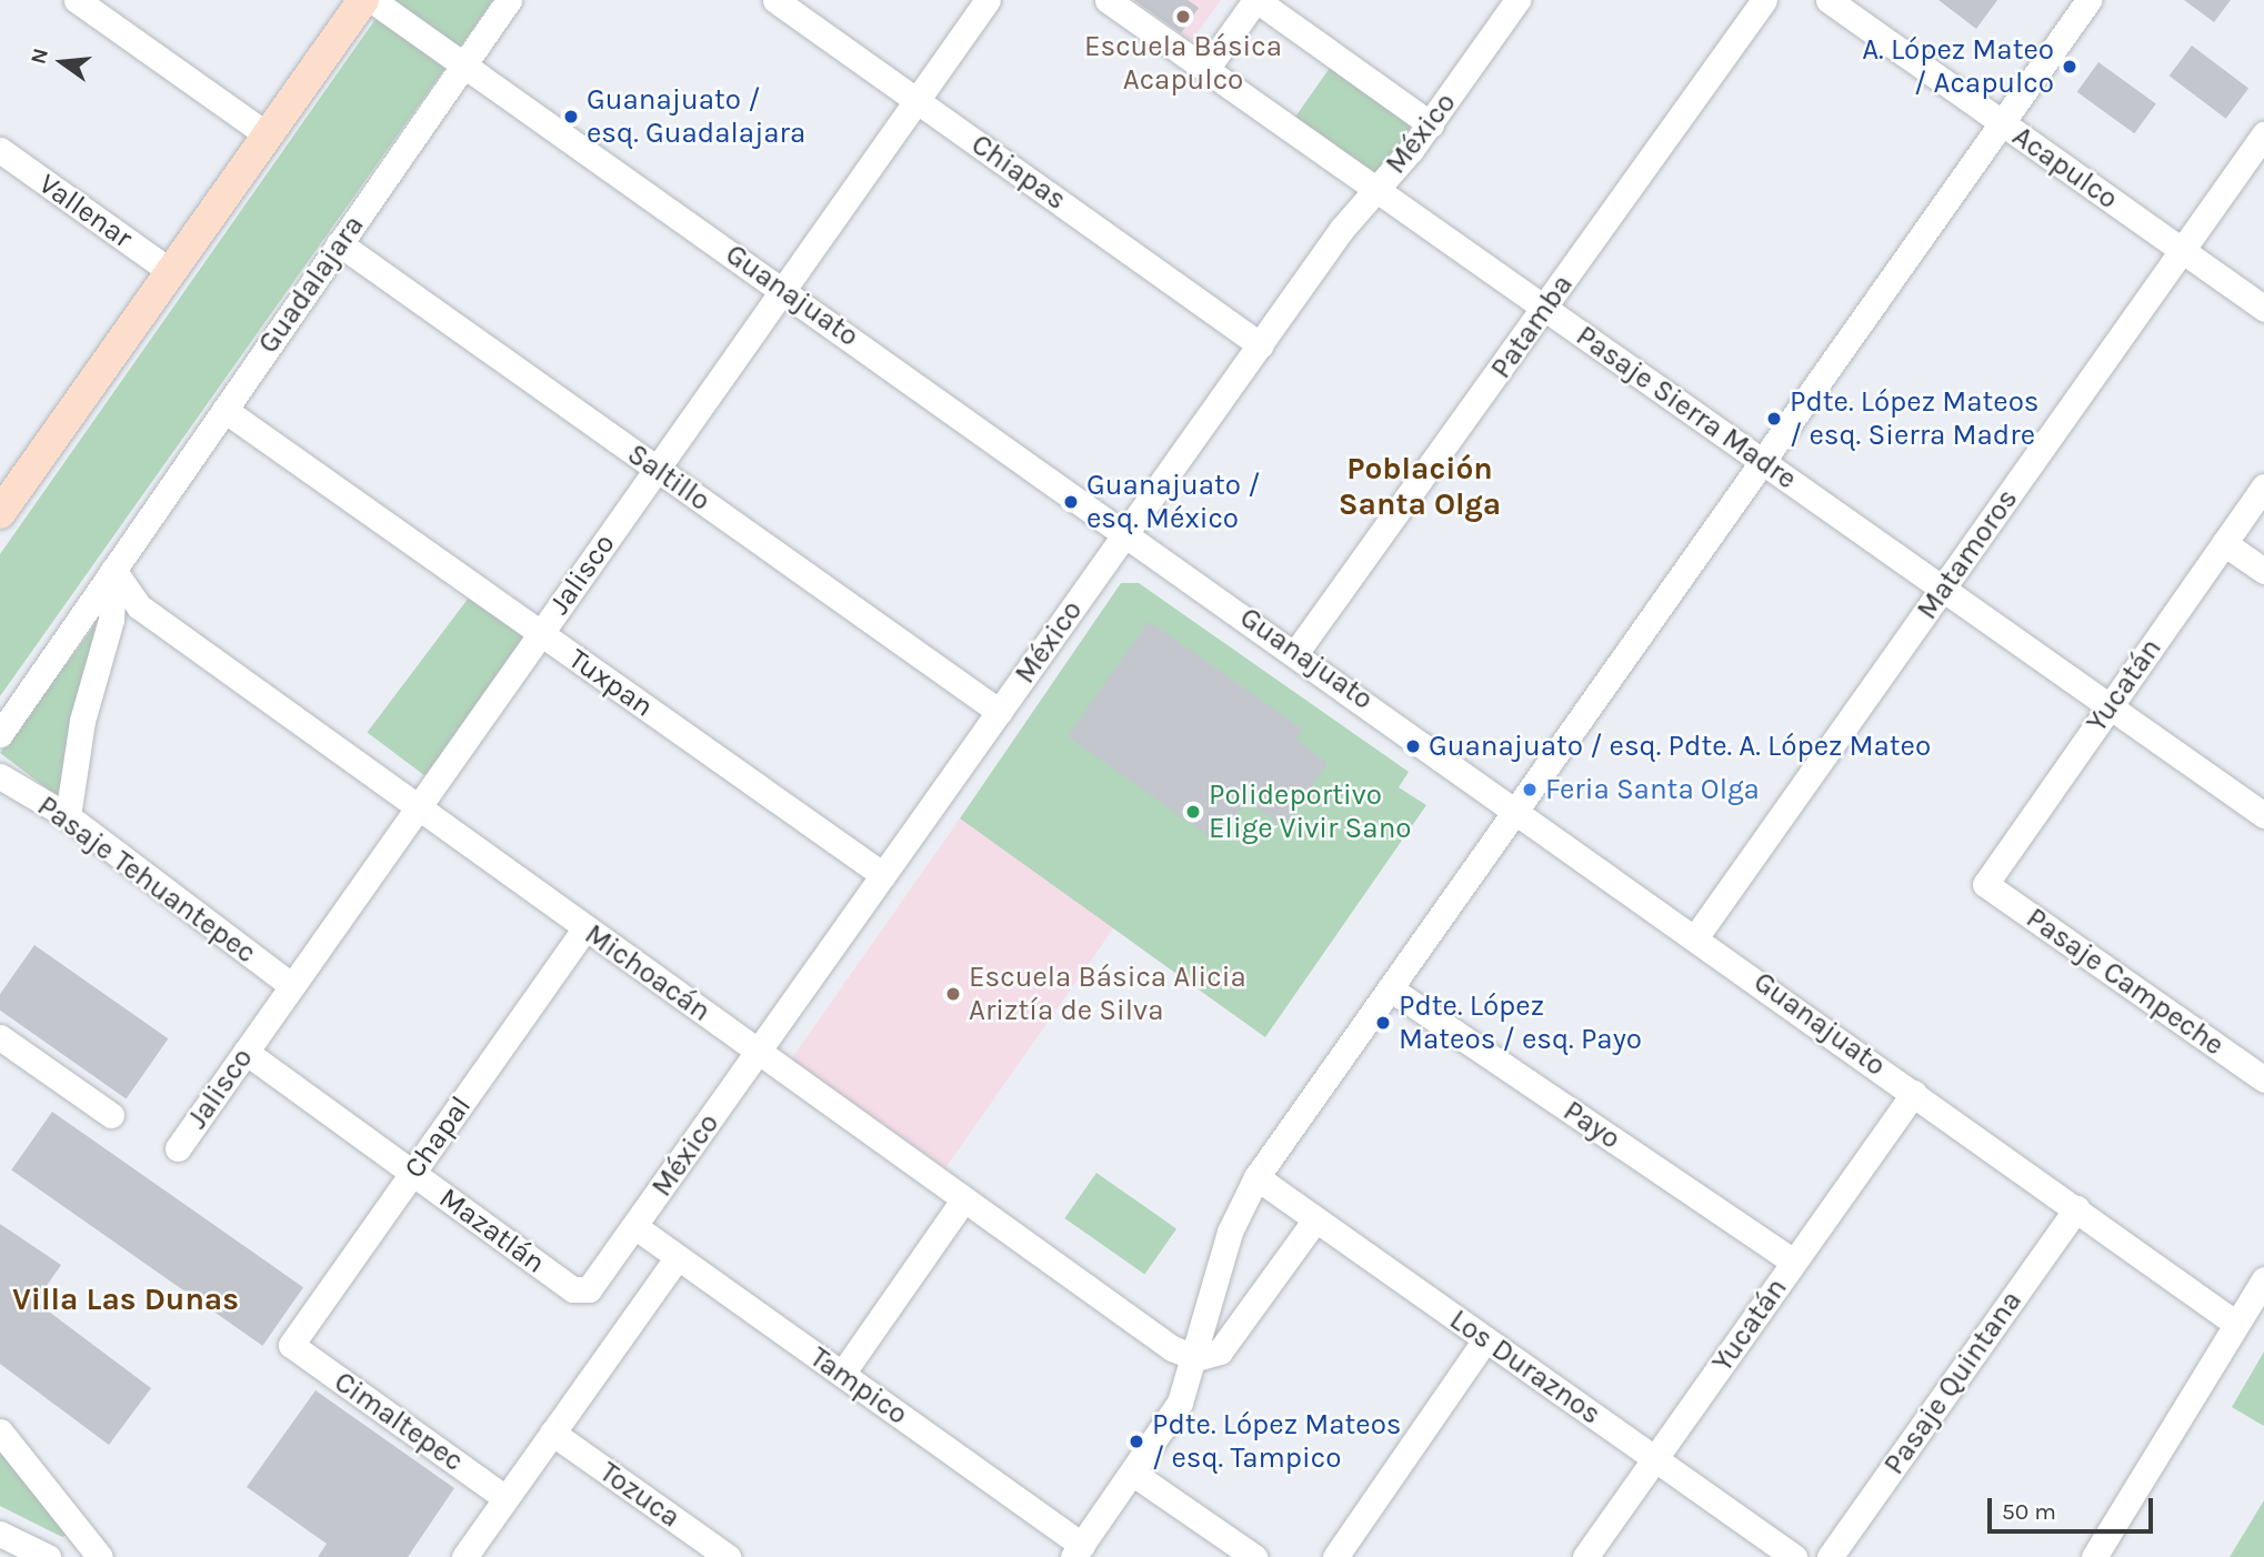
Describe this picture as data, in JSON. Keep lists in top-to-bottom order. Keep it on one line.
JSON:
{"streets":{"street":["México","Acapulco","Chiapas","Vallenar","Guadalajara","Guanajuato","Patamba","Pasaje Sierra Madre","Saltillo","Matamoros","Jalisco","Tuxpan","Yucatán","Pasaje Tehuantepec","Michoacán","Pasaje Campeche","Payo","Chapal","Mazatlán","Los Duraznos","Pasaje Quintana","Tampico","Cimaltepec","Tozuca"]},"crossings":[["México","Chiapas"],["México","Guanajuato"],["México","Pasaje Sierra Madre"],["México","Saltillo"],["México","Tuxpan"],["México","Michoacán"],["México","Mazatlán"],["México","Tampico"],["Acapulco","Matamoros"],["Chiapas","Jalisco"],["Guadalajara","Guanajuato"],["Guadalajara","Saltillo"],["Guadalajara","Tuxpan"],["Guadalajara","Michoacán"],["Guanajuato","Patamba"],["Guanajuato","Matamoros"],["Guanajuato","Jalisco"],["Guanajuato","Yucatán"],["Guanajuato","Pasaje Quintana"],["Patamba","Pasaje Sierra Madre"],["Pasaje Sierra Madre","Matamoros"],["Pasaje Sierra Madre","Yucatán"],["Saltillo","Jalisco"],["Jalisco","Tuxpan"],["Jalisco","Pasaje Tehuantepec"],["Jalisco","Michoacán"],["Jalisco","Mazatlán"],["Yucatán","Pasaje Campeche"],["Yucatán","Payo"],["Yucatán","Los Duraznos"],["Michoacán","Chapal"],["Chapal","Mazatlán"],["Chapal","Cimaltepec"]],"districts":["Población Santa Olga","Villa Las Dunas"],"places":["Escuela Básica Acapulco","A. López Mateo / Acapulco","Guanajuato / esq. Guadalajara","Pdte. López Mateos / esq. Sierra Madre","Guanajuato / esq. México","Guanajuato / esq. Pdte. A. López Mateo","Feria Santa Olga","Polideportivo Elige Vivir Sano","Escuela Básica Alicia Ariztía de Silva","Pdte. López Mateos / esq. Payo","Pdte. López Mateos / esq. Tampico"],"scale_bar":"50 m","north":"left"}
